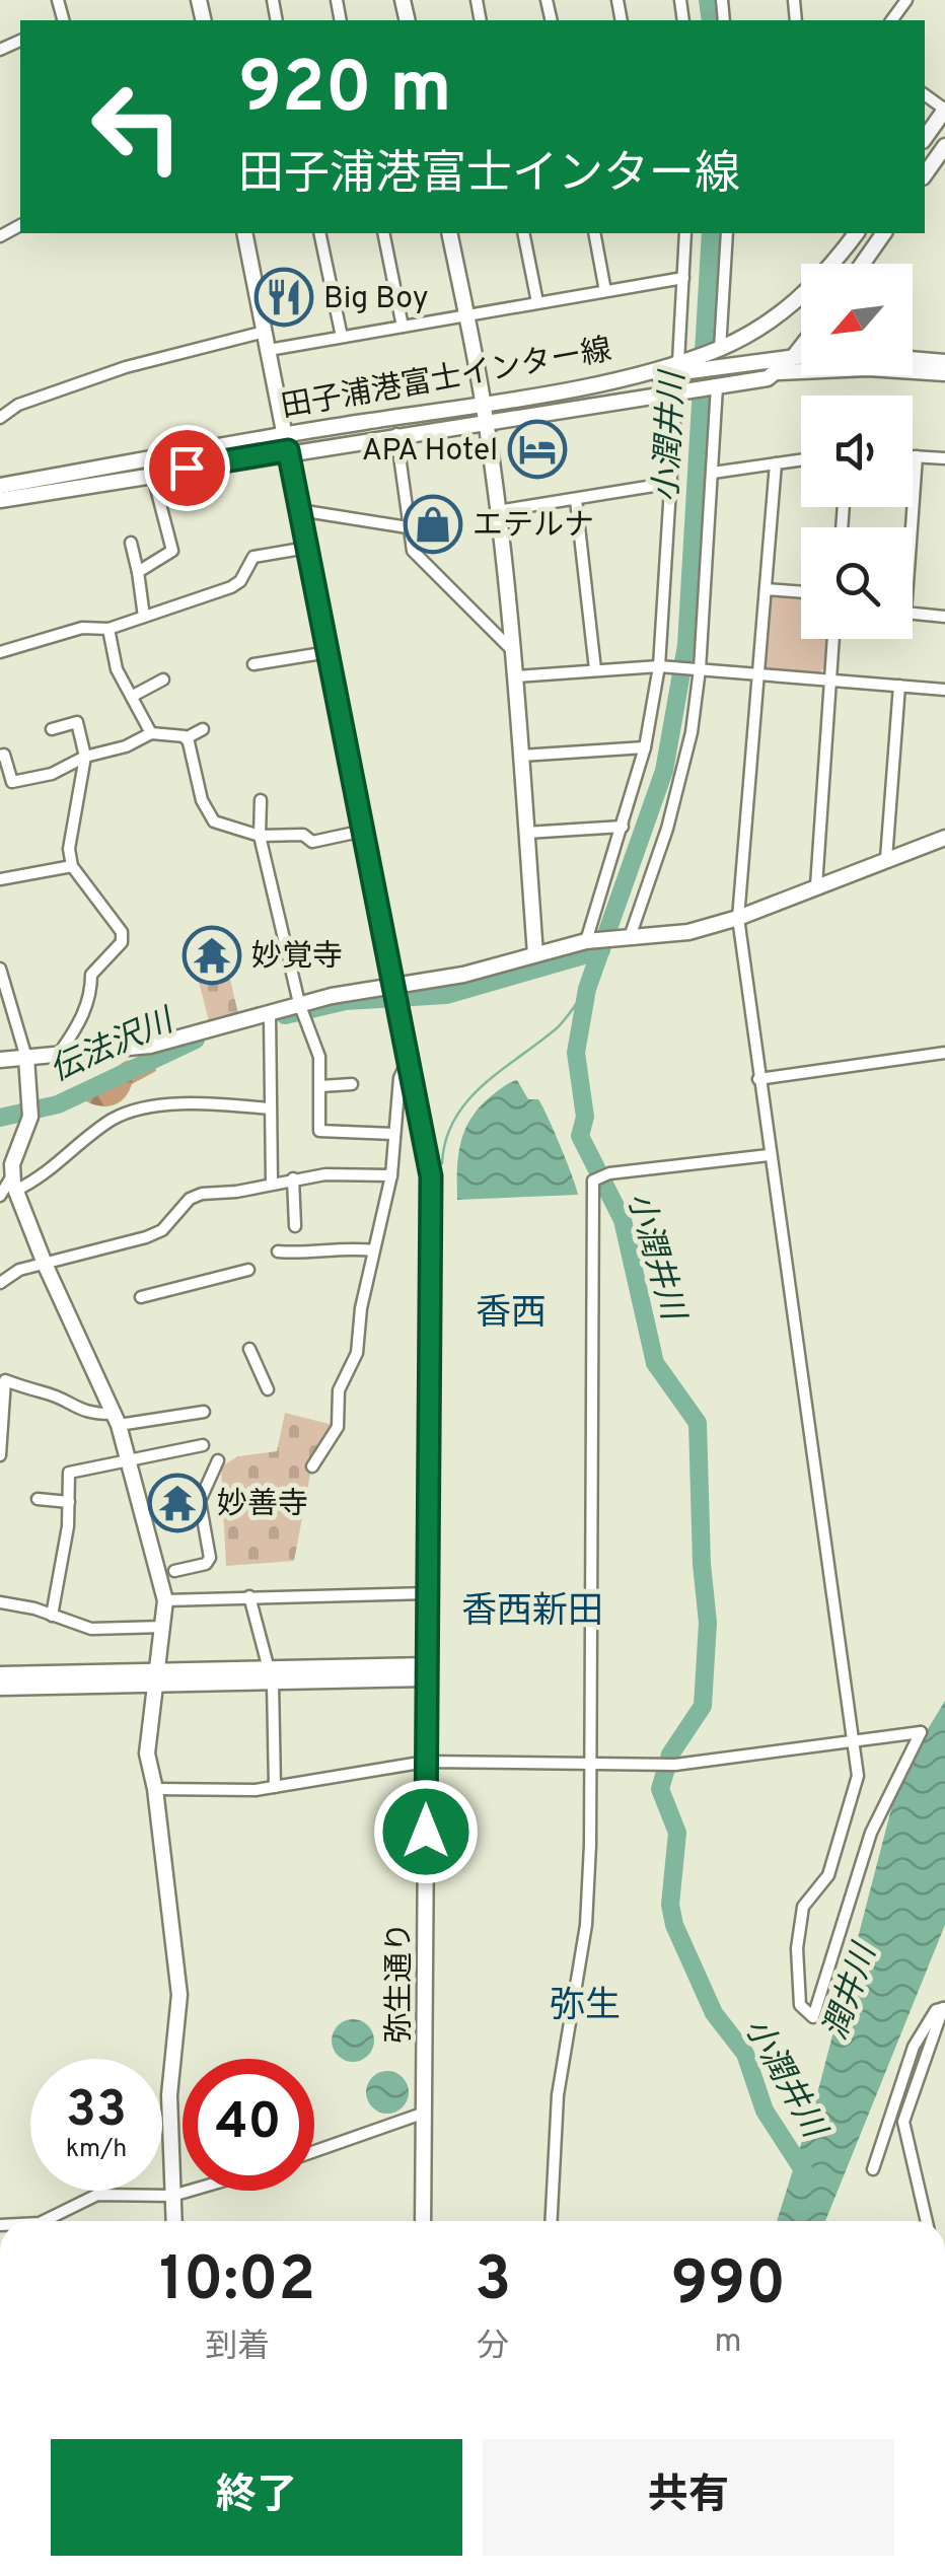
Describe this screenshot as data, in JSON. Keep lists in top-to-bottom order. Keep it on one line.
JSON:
{"streets":{"street":["田子浦港富士インター線","弥生通り"]},"crossings":[["田子浦港富士インター線","弥生通り"]],"districts":["香西","香西新田","弥生"],"water":["小潤井川","伝法沢川","潤井川"],"places":{"restaurant":["Big Boy"],"hotel":["APA Hotel"],"shop":["エテルナ"],"temple":["妙覚寺","妙善寺"]},"north":"bottom left","page":{"turn":["920 m","田子浦港富士インター線"],"speed":"33 km/h","limit":"40","eta":["10:02","到着","3","分","990","m"],"buttons":["終了","共有"]}}
